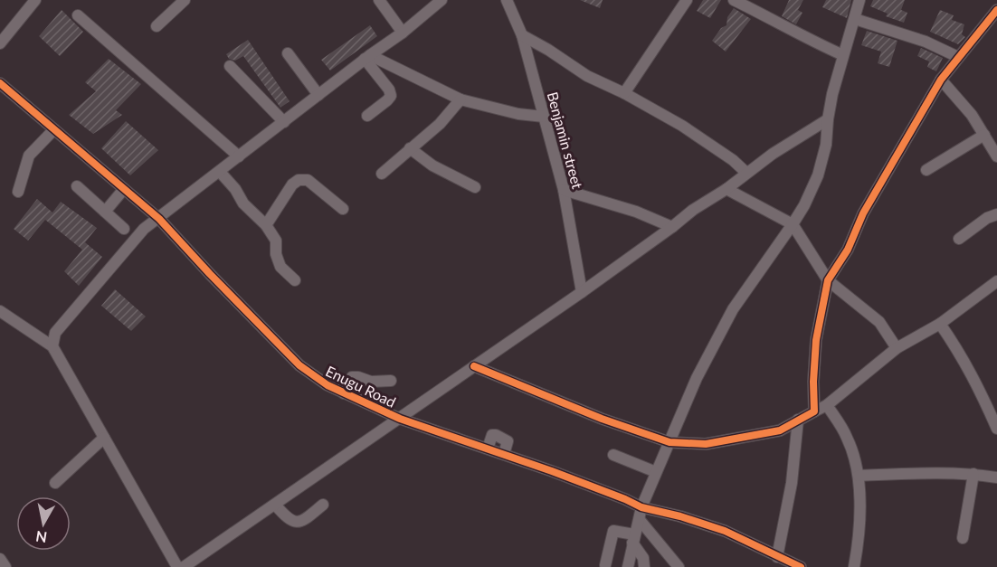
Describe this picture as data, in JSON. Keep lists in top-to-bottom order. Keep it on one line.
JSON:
{"streets":{"street":["Benjamin street","Enugu Road"]},"north":"bottom"}
